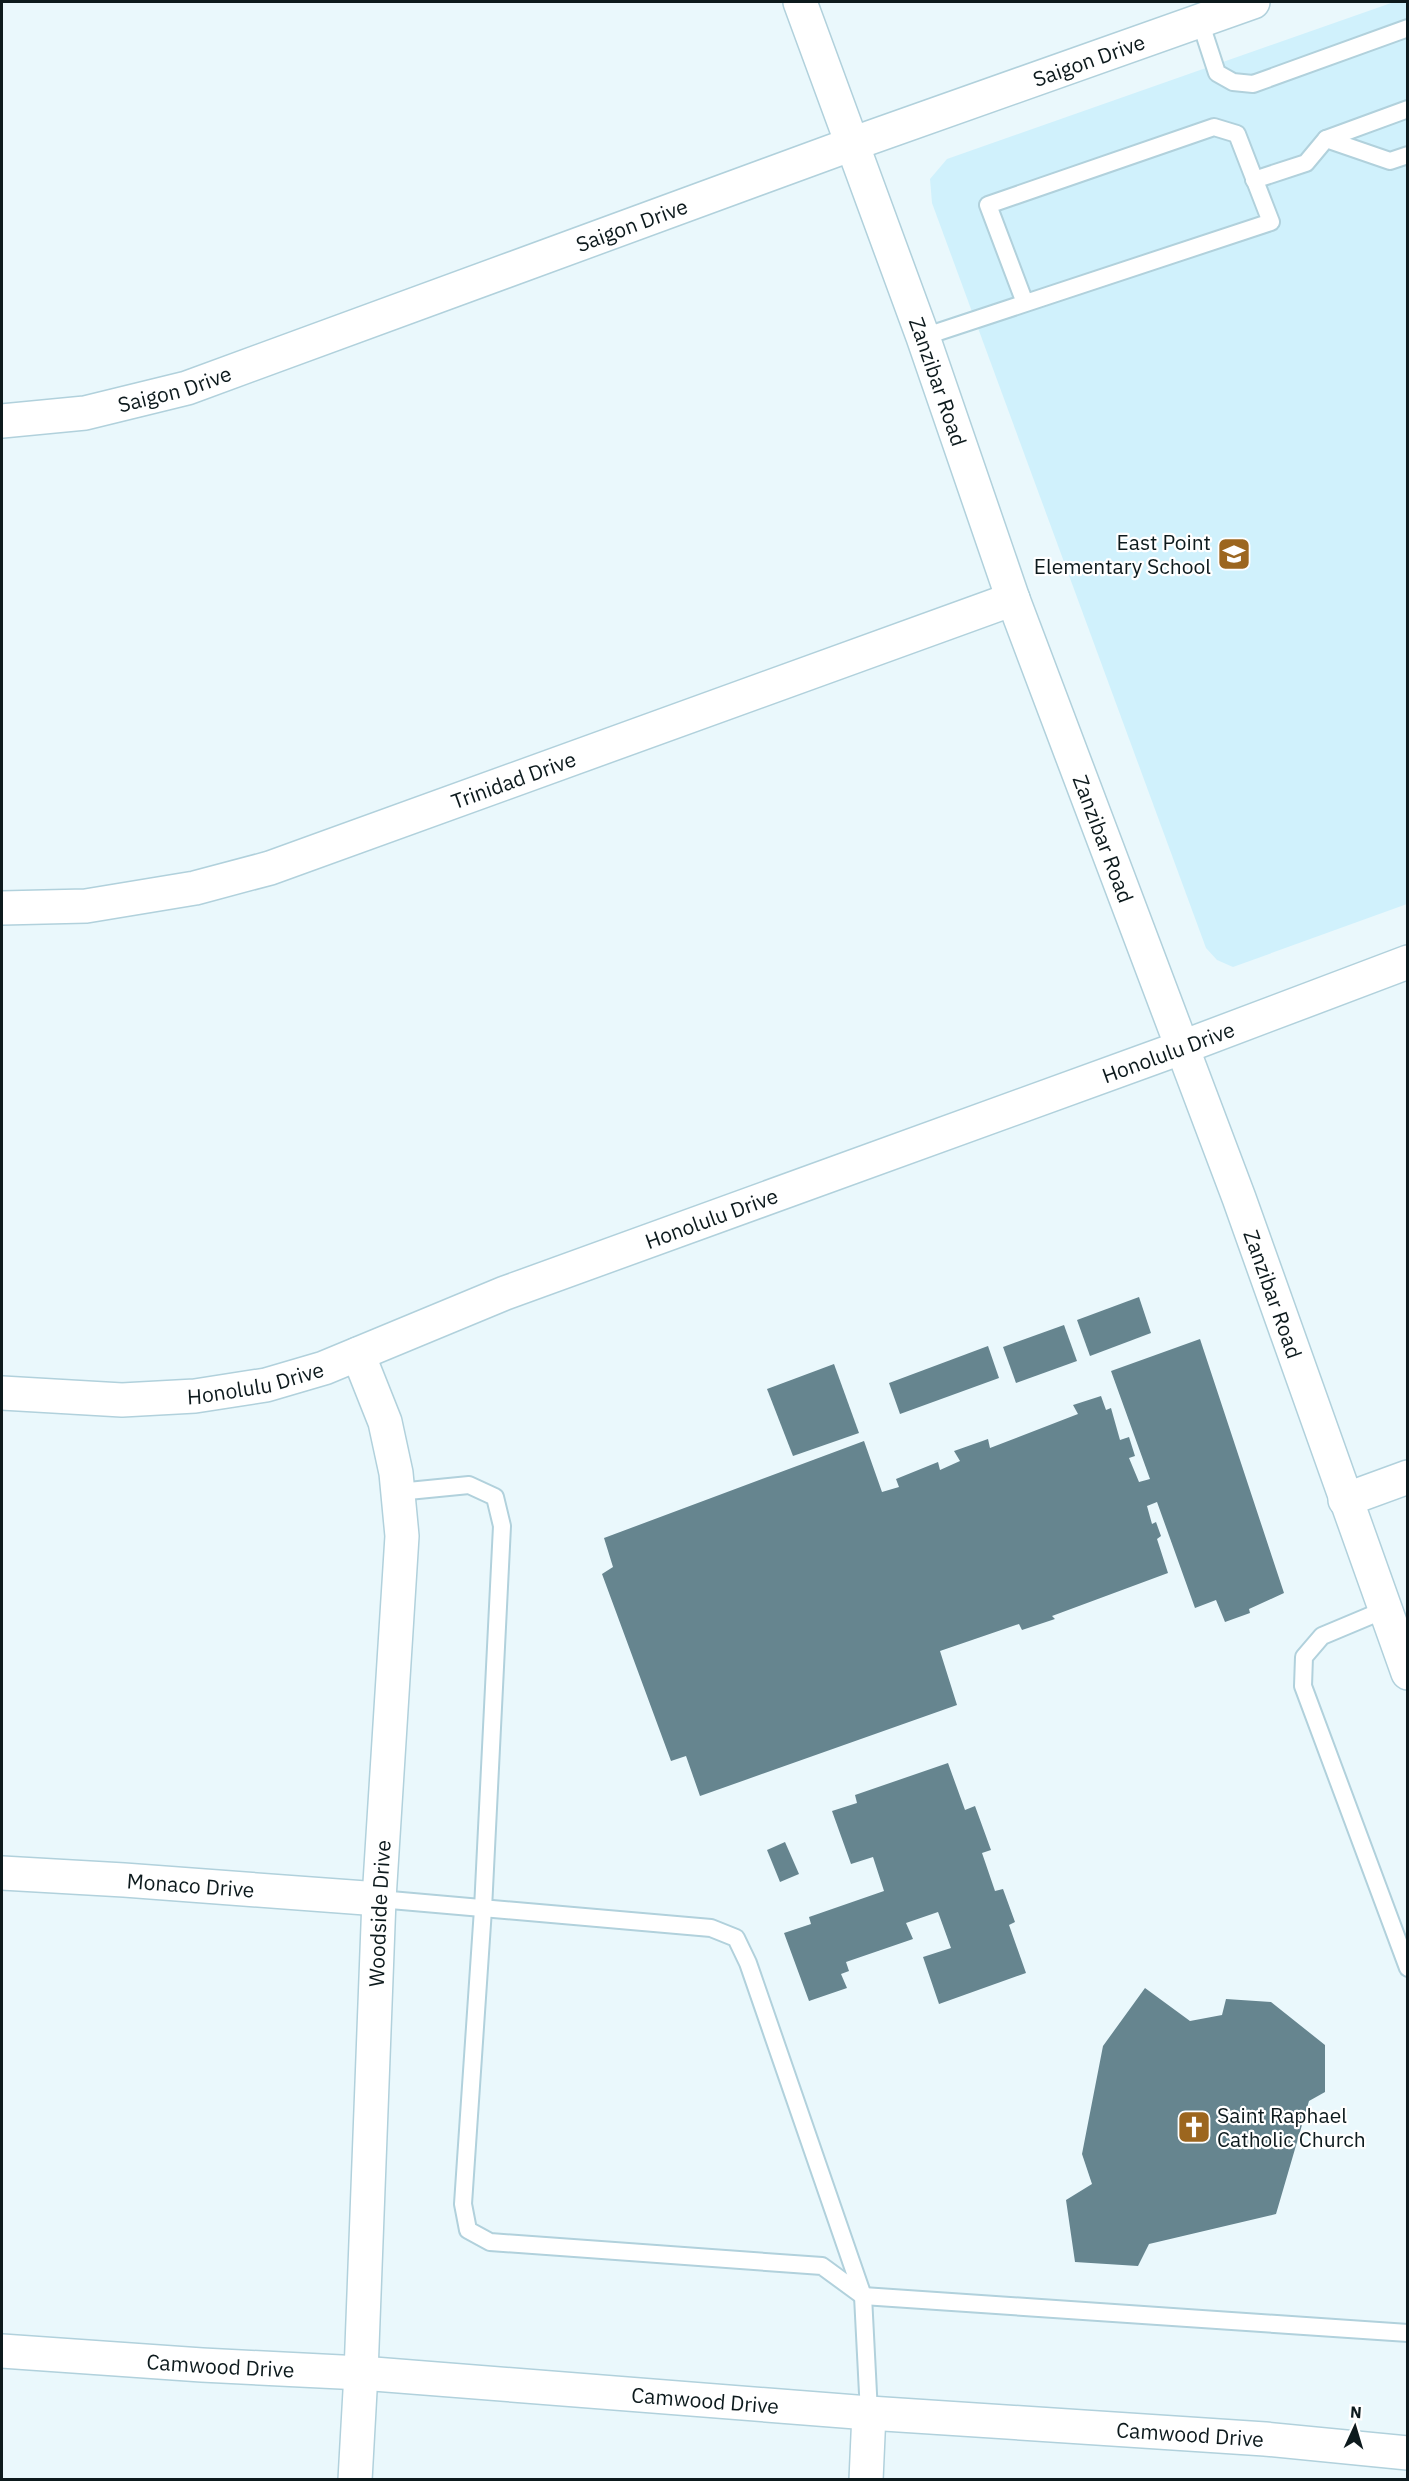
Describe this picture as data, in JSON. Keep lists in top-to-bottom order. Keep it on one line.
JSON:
{"streets":{"street":["Saigon Drive","Zanzibar Road","Trinidad Drive","Honolulu Drive","Monaco Drive","Woodside Drive","Camwood Drive"]},"crossings":[["Saigon Drive","Zanzibar Road"],["Zanzibar Road","Trinidad Drive"],["Zanzibar Road","Honolulu Drive"],["Honolulu Drive","Woodside Drive"],["Monaco Drive","Woodside Drive"],["Woodside Drive","Camwood Drive"]],"places":{"school or university":["East Point Elementary School"],"church":["Saint Raphael Catholic Church"]},"north":"top"}
